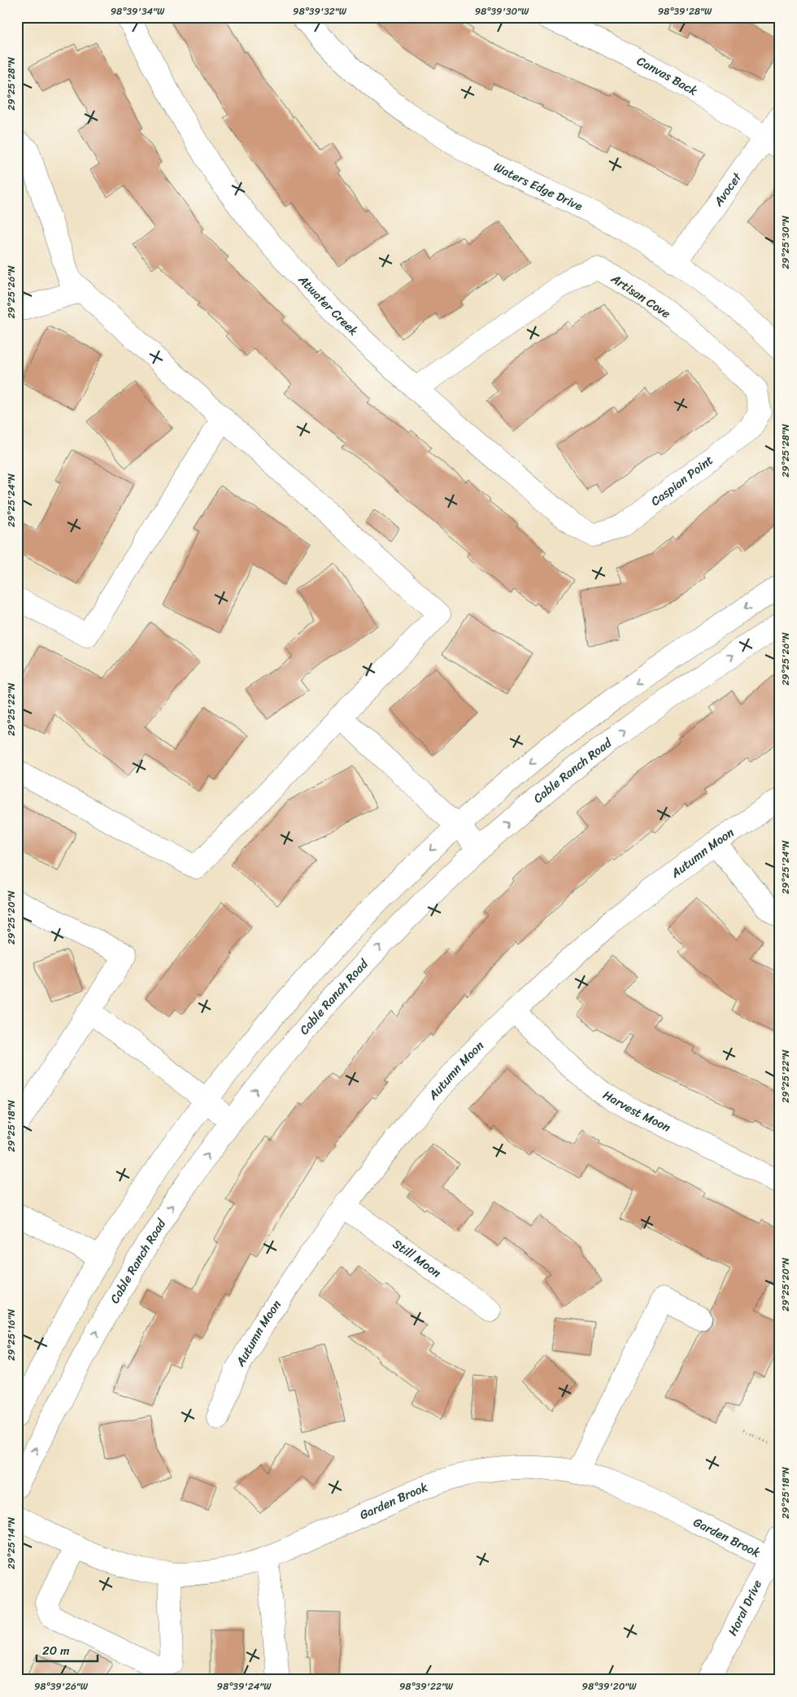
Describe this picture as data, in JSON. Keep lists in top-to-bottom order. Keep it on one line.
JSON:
{"streets":{"street":["Canvas Back","Waters Edge Drive","Avocet","Artisan Cove","Atwater Creek","Caspian Point","Cable Ranch Road","Autumn Moon","Harvest Moon","Still Moon","Garden Brook","Horal Drive"]},"crossings":[["Canvas Back","Avocet"],["Waters Edge Drive","Avocet"],["Artisan Cove","Atwater Creek"],["Artisan Cove","Caspian Point"],["Atwater Creek","Caspian Point"],["Autumn Moon","Harvest Moon"],["Autumn Moon","Still Moon"],["Garden Brook","Horal Drive"]],"scale_bar":"20 m","coordinates":["98°39'34\"W","98°39'32\"W","98°39'30\"W","98°39'28\"W","29°25'28\"N","29°25'30\"N","29°25'26\"N","29°25'24\"N","29°25'22\"N","29°25'20\"N","29°25'18\"N","29°25'16\"N","29°25'14\"N","98°39'26\"W","98°39'24\"W","98°39'22\"W","98°39'20\"W"]}
